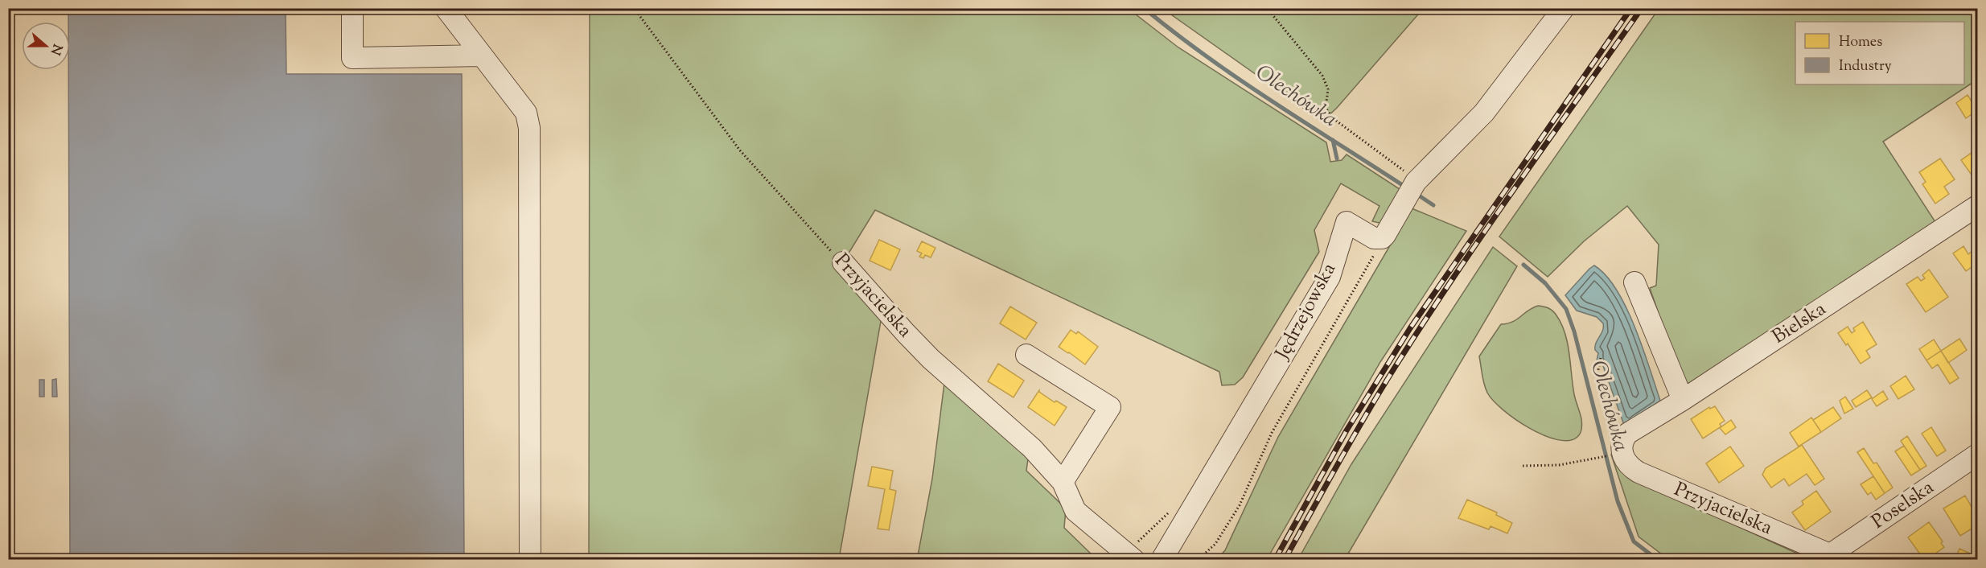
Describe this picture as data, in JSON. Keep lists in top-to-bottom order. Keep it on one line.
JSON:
{"streets":{"street":["Przyjacielska","Jędrzejowska","Bielska","Poselska"]},"crossings":[["Przyjacielska","Bielska"],["Przyjacielska","Poselska"]],"water":["Olechówka"],"legend":["Homes","Industry"],"north":"right"}
